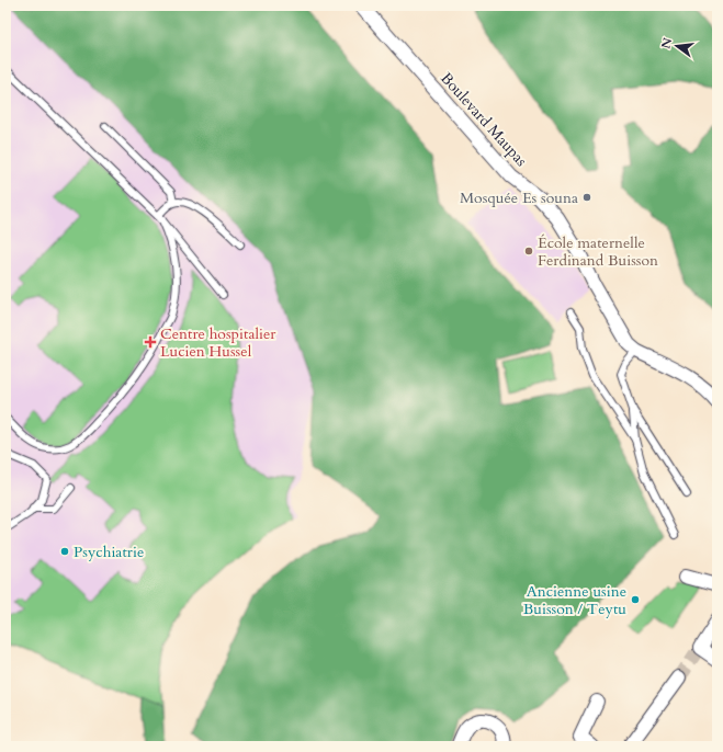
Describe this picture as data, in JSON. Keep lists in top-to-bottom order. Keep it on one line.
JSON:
{"streets":{"street":["Boulevard Maupas"]},"places":{"other":["Mosquée Es souna","École maternelle Ferdinand Buisson","Psychiatrie","Ancienne usine Buisson / Teytu"],"health":["Centre hospitalier Lucien Hussel"]},"north":"left"}
